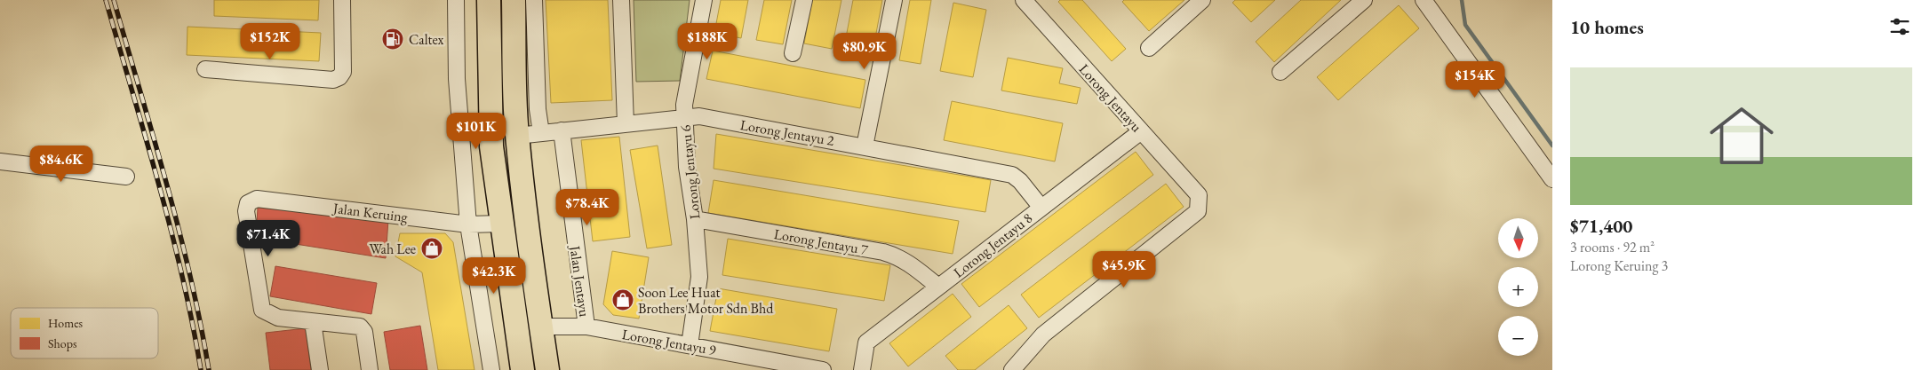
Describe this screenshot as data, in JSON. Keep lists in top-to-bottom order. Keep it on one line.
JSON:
{"streets":{"street":["Lorong Jentayu","Lorong Jentayu 2","Lorong Jentayu 6","Jalan Keruing","Lorong Jentayu 7","Lorong Jentayu 8","Jalan Jentayu","Lorong Jentayu 9"]},"crossings":[["Lorong Jentayu","Lorong Jentayu 8"],["Lorong Jentayu 2","Lorong Jentayu 6"],["Lorong Jentayu 2","Lorong Jentayu 8"],["Lorong Jentayu 2","Jalan Jentayu"],["Lorong Jentayu 6","Lorong Jentayu 7"],["Lorong Jentayu 6","Lorong Jentayu 9"],["Lorong Jentayu 7","Lorong Jentayu 8"],["Jalan Jentayu","Lorong Jentayu 9"]],"places":{"fuel station":["Caltex"],"shop":["Wah Lee","Soon Lee Huat Brothers Motor Sdn Bhd"]},"legend":["Homes","Shops"],"north":"bottom","page":{"heading":"10 homes","price":["$152K","$188K","$80.9K","$154K","$101K","$84.6K","$78.4K","$71.4K","$45.9K","$42.3K"],"list":[{"name":"$71,400","note":"3 rooms · 92 m² · Lorong Keruing 3"}],"map_buttons":["+","−"]}}
